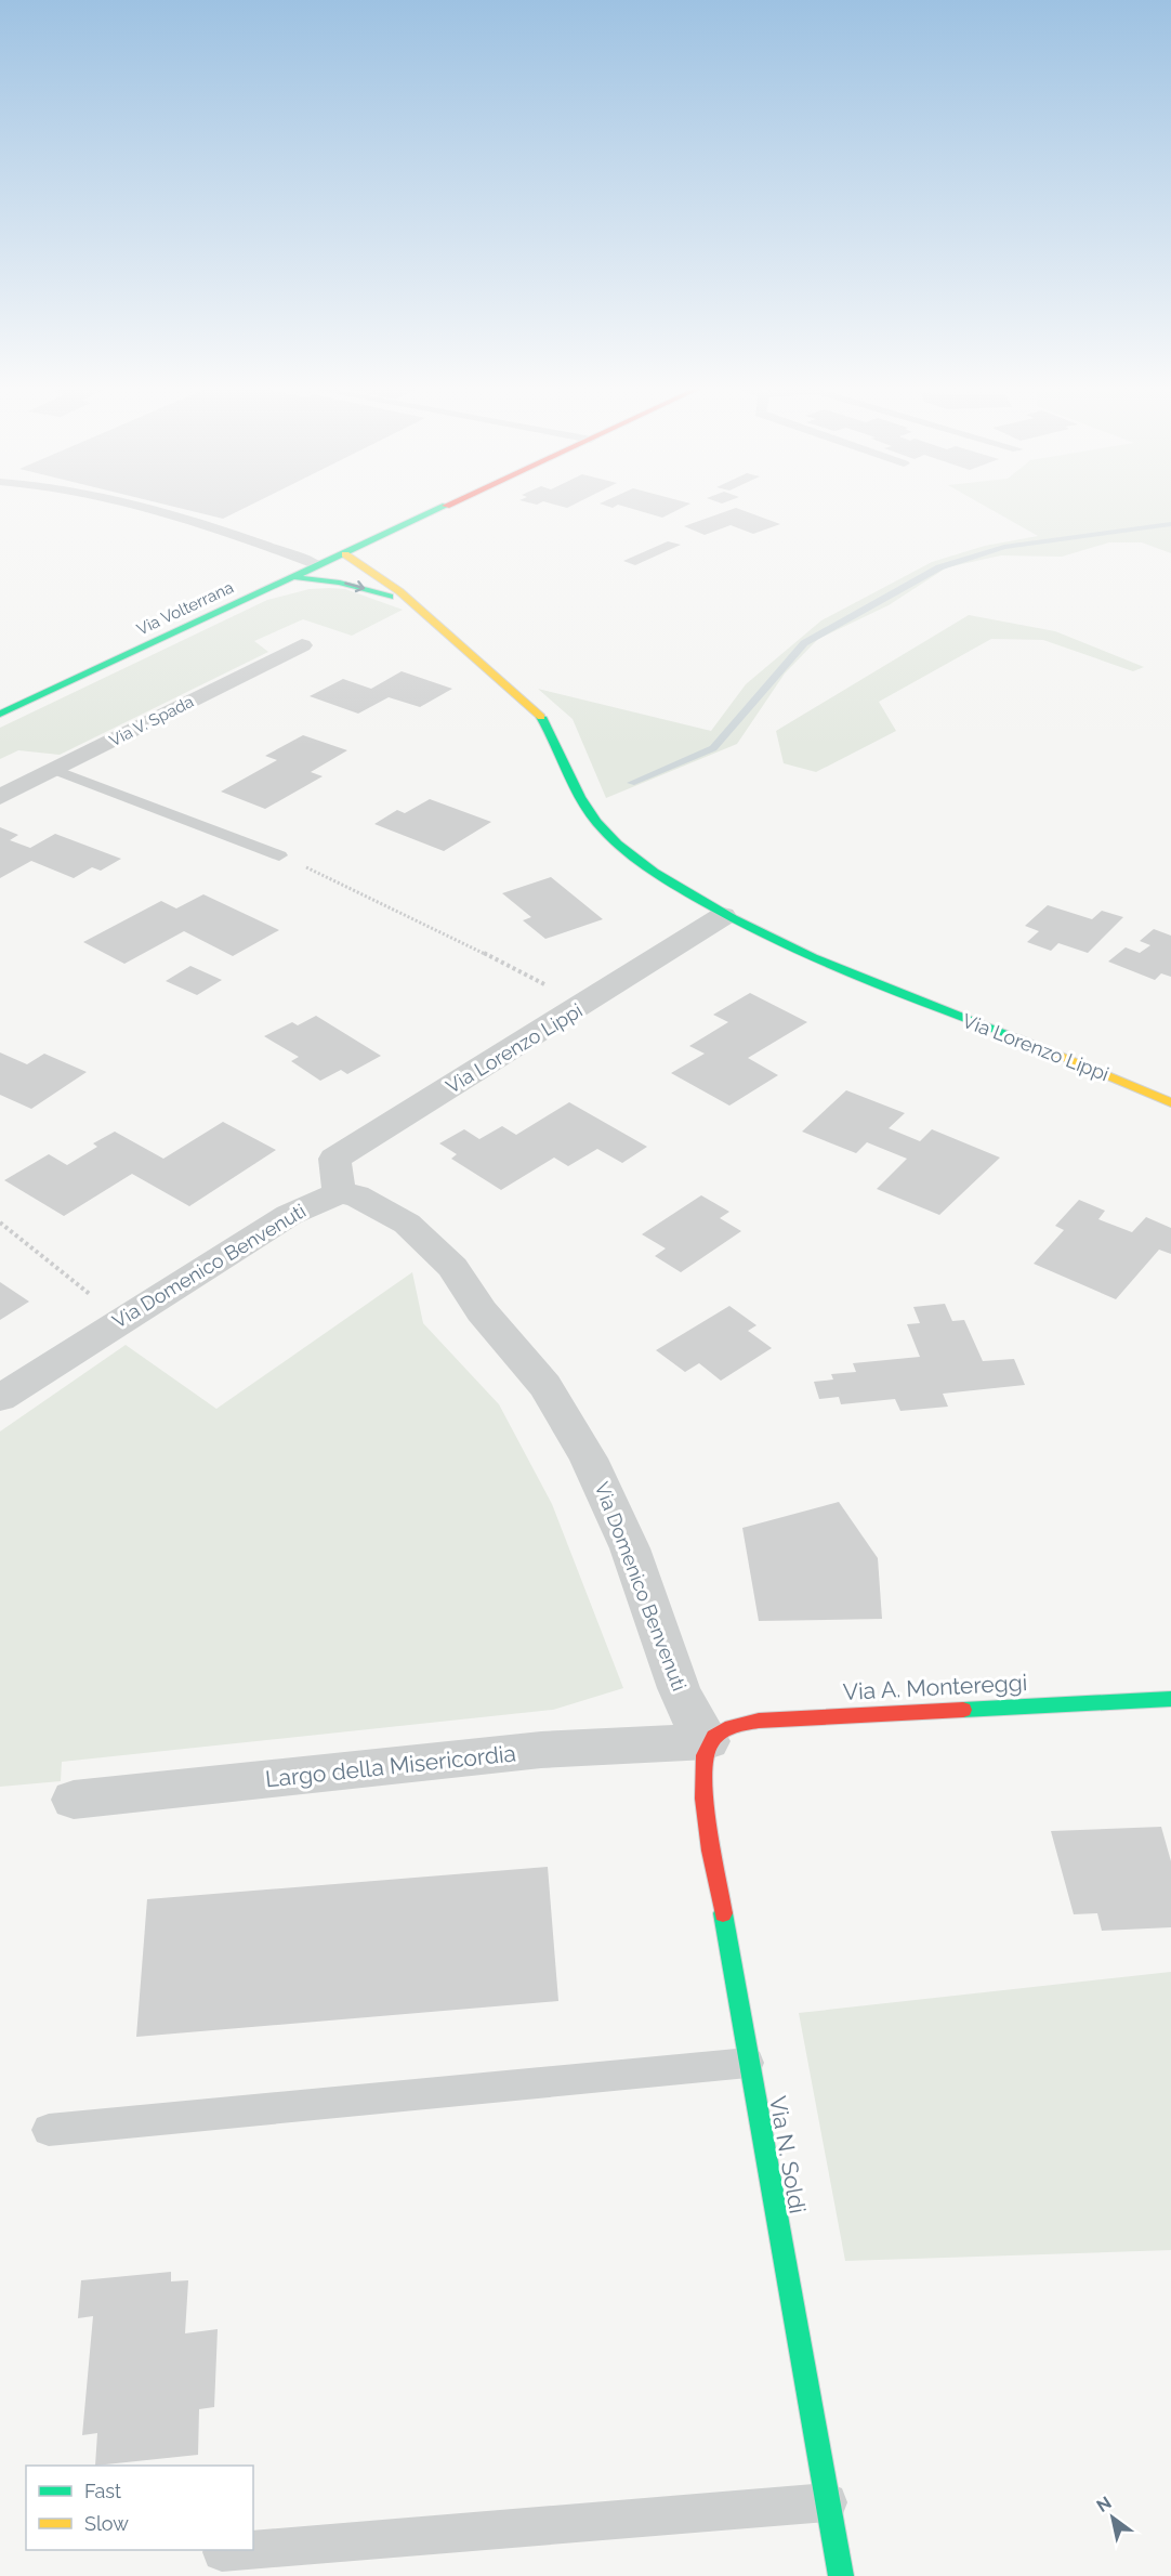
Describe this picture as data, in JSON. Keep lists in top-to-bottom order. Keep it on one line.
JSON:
{"streets":{"street":["Via Volterrana","Via V. Spada","Via Lorenzo Lippi","Via Domenico Benvenuti","Via A. Montereggi","Largo della Misericordia","Via N. Soldi"]},"crossings":[["Via Volterrana","Via Lorenzo Lippi"],["Via Lorenzo Lippi","Via Domenico Benvenuti"],["Via Domenico Benvenuti","Via A. Montereggi"],["Via Domenico Benvenuti","Largo della Misericordia"],["Via Domenico Benvenuti","Via N. Soldi"],["Via A. Montereggi","Largo della Misericordia"],["Via A. Montereggi","Via N. Soldi"],["Largo della Misericordia","Via N. Soldi"]],"legend":["Fast","Slow"],"north":"top left"}
